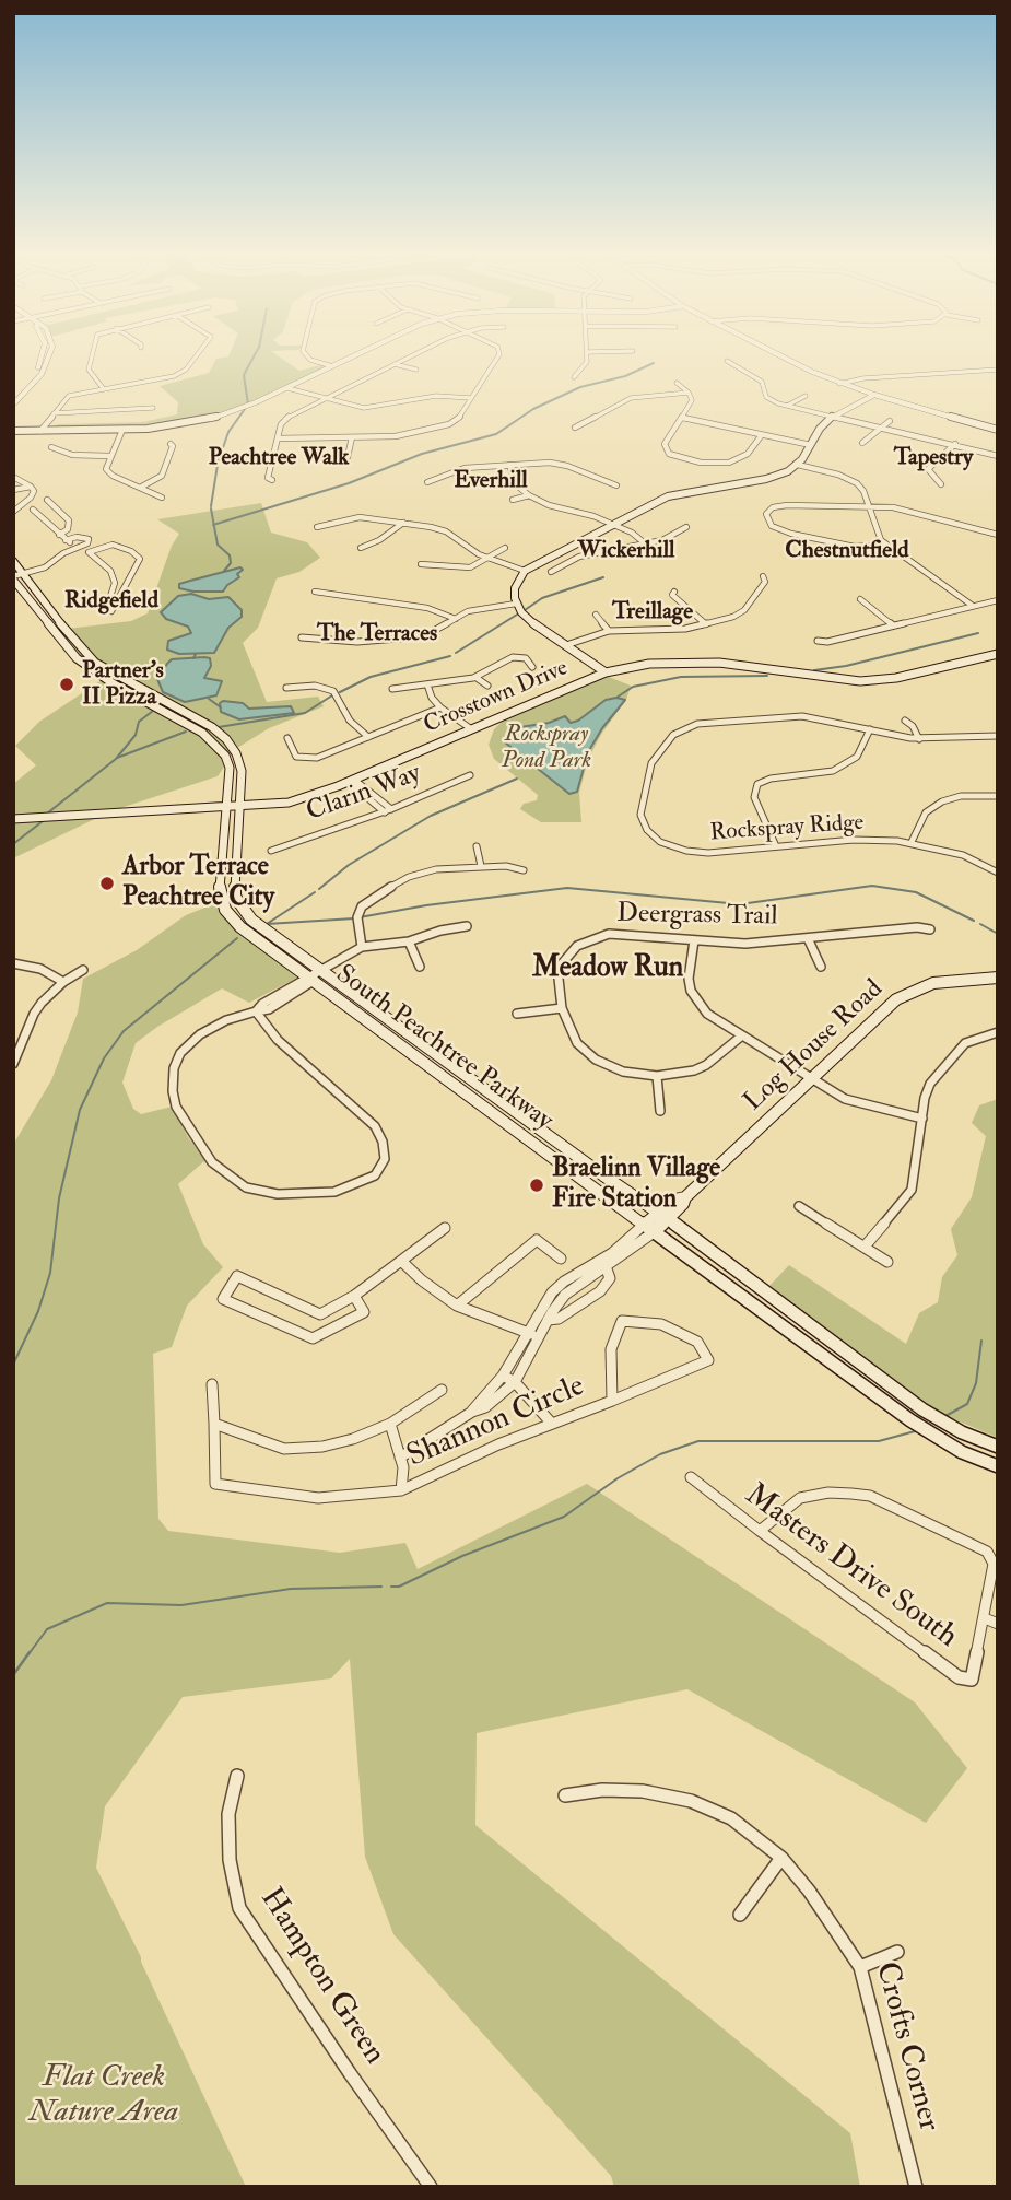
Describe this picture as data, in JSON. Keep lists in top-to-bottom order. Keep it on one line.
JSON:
{"streets":{"street":["Crosstown Drive","Clarin Way","Rockspray Ridge","Deergrass Trail","Log House Road","South Peachtree Parkway","Shannon Circle","Masters Drive South","Hampton Green","Crofts Corner"]},"crossings":[["Crosstown Drive","South Peachtree Parkway"],["Log House Road","South Peachtree Parkway"]],"districts":["Peachtree Walk","Tapestry","Everhill","Wickerhill","Chestnutfield","Ridgefield","Treillage","The Terraces","Meadow Run"],"parks":["Rockspray Pond Park","Flat Creek Nature Area"],"places":["Partner's II Pizza","Arbor Terrace Peachtree City","Braelinn Village Fire Station"]}
